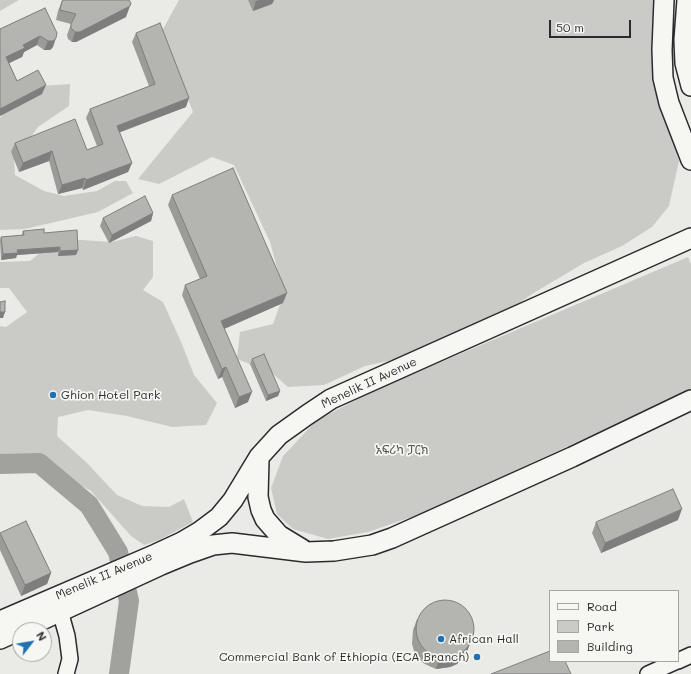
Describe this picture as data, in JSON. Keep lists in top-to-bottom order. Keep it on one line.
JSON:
{"streets":{"main road":["Menelik II Avenue"]},"parks":["አፍሪካ ፓርክ"],"places":["Ghion Hotel Park","African Hall","Commercial Bank of Ethiopia (ECA Branch)"],"legend":["Road","Park","Building"],"scale_bar":"50 m","north":"top right"}
